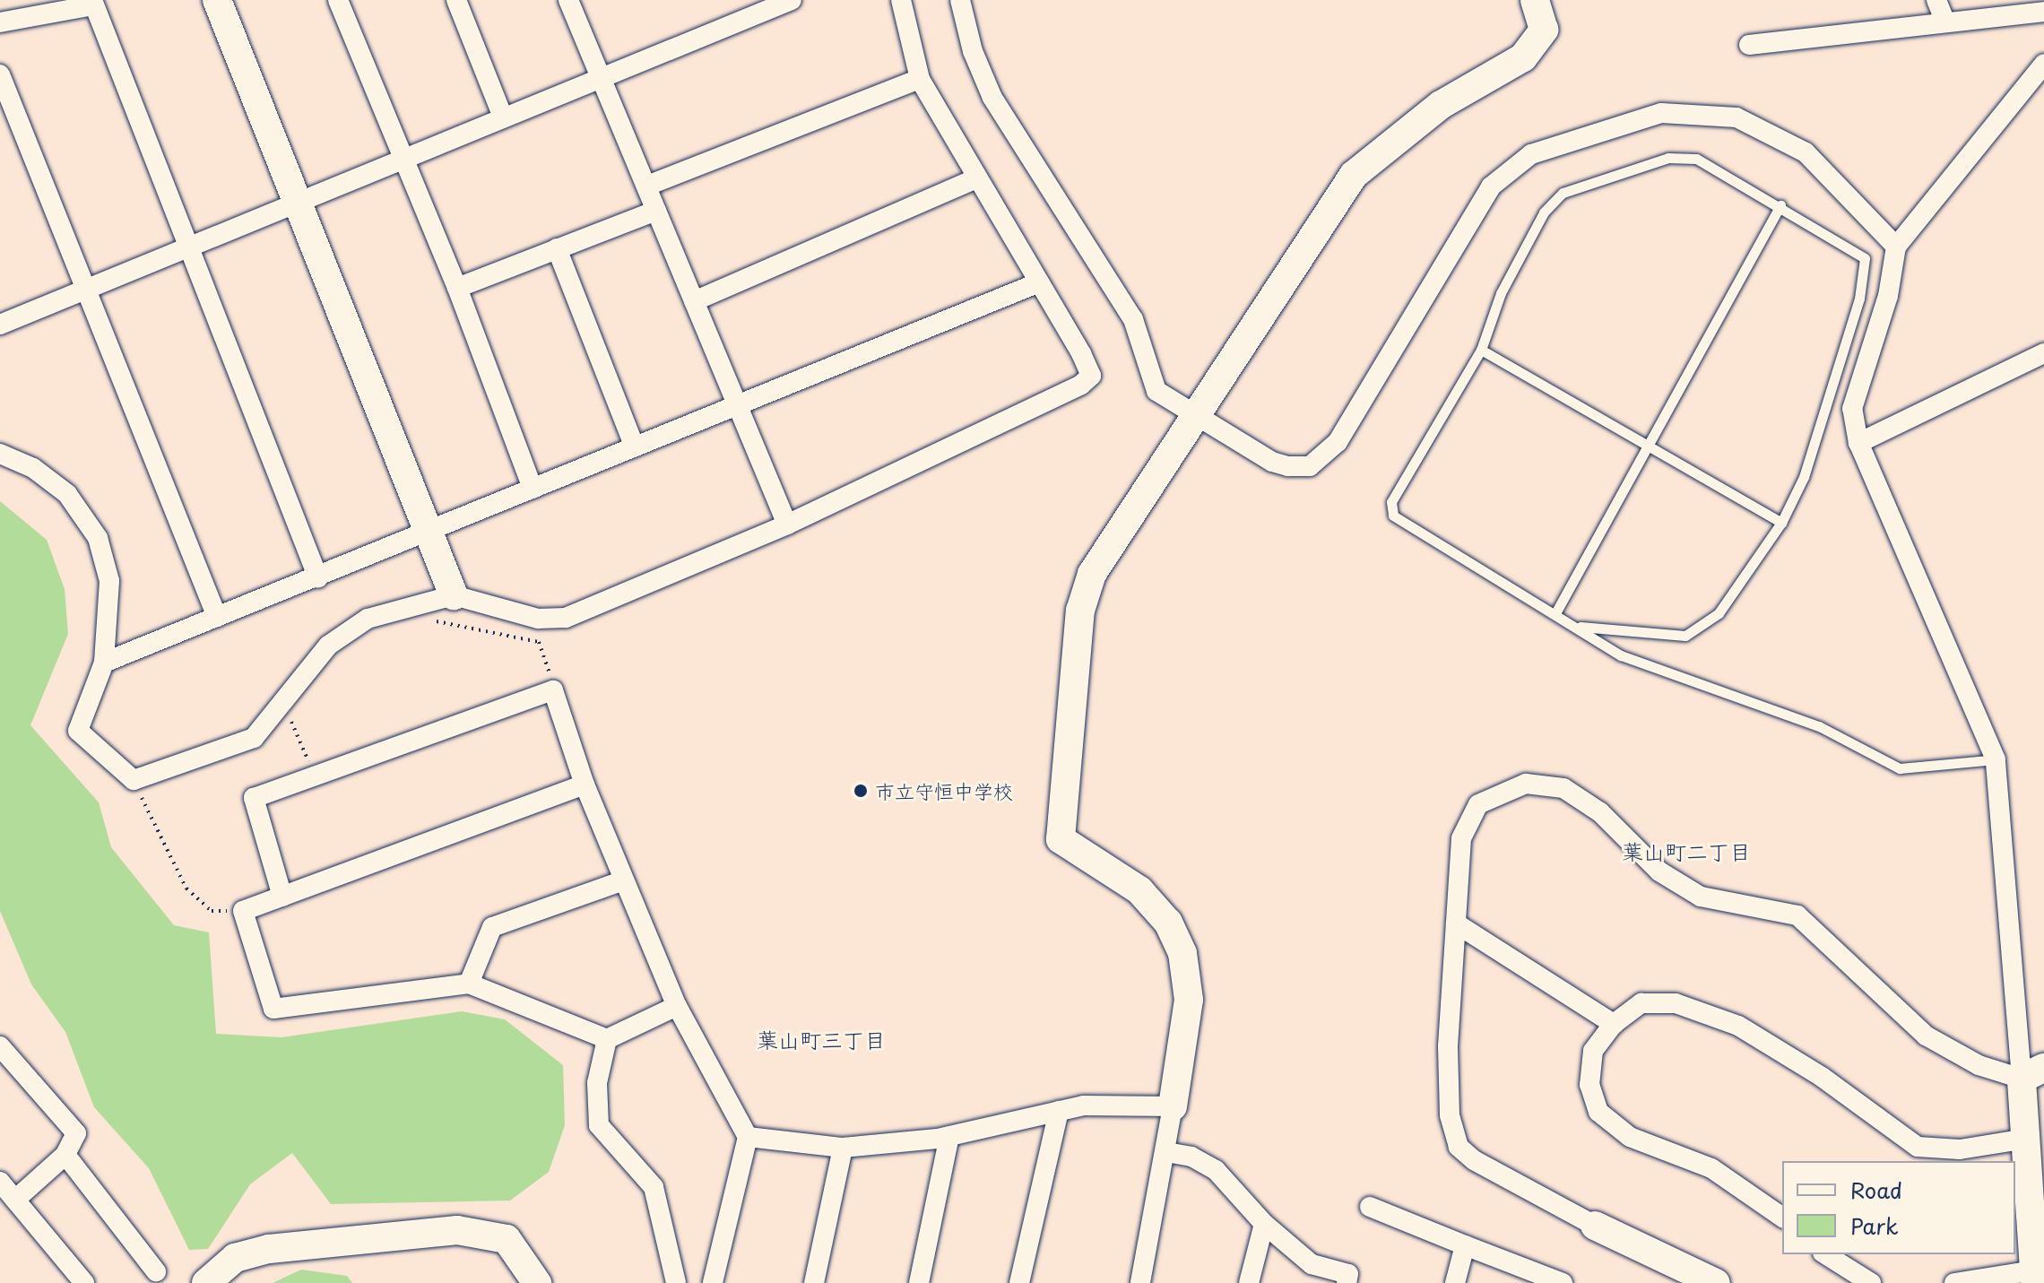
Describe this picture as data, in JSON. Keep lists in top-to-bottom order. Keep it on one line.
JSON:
{"districts":["葉山町二丁目","葉山町三丁目"],"places":["市立守恒中学校"],"legend":["Road","Park"]}
